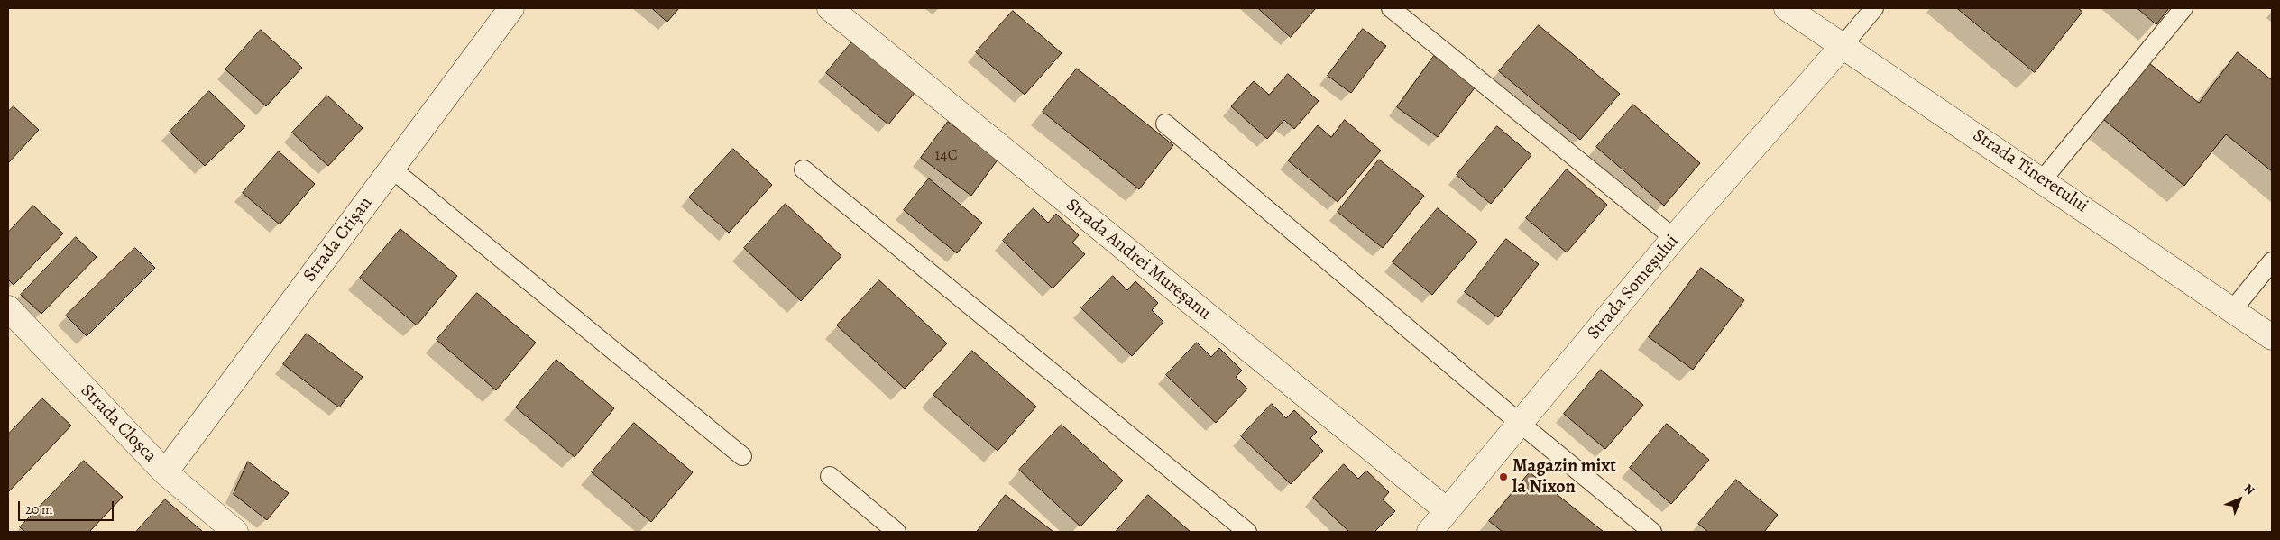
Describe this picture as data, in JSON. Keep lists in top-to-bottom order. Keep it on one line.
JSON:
{"streets":{"street":["Strada Tineretului","Strada Crișan","Strada Andrei Mureșanu","Strada Someșului","Strada Cloșca"]},"crossings":[["Strada Tineretului","Strada Someșului"],["Strada Crișan","Strada Cloșca"],["Strada Andrei Mureșanu","Strada Someșului"]],"places":["Magazin mixt la Nixon"],"house_numbers":["14C"],"scale_bar":"20 m","north":"top right"}
